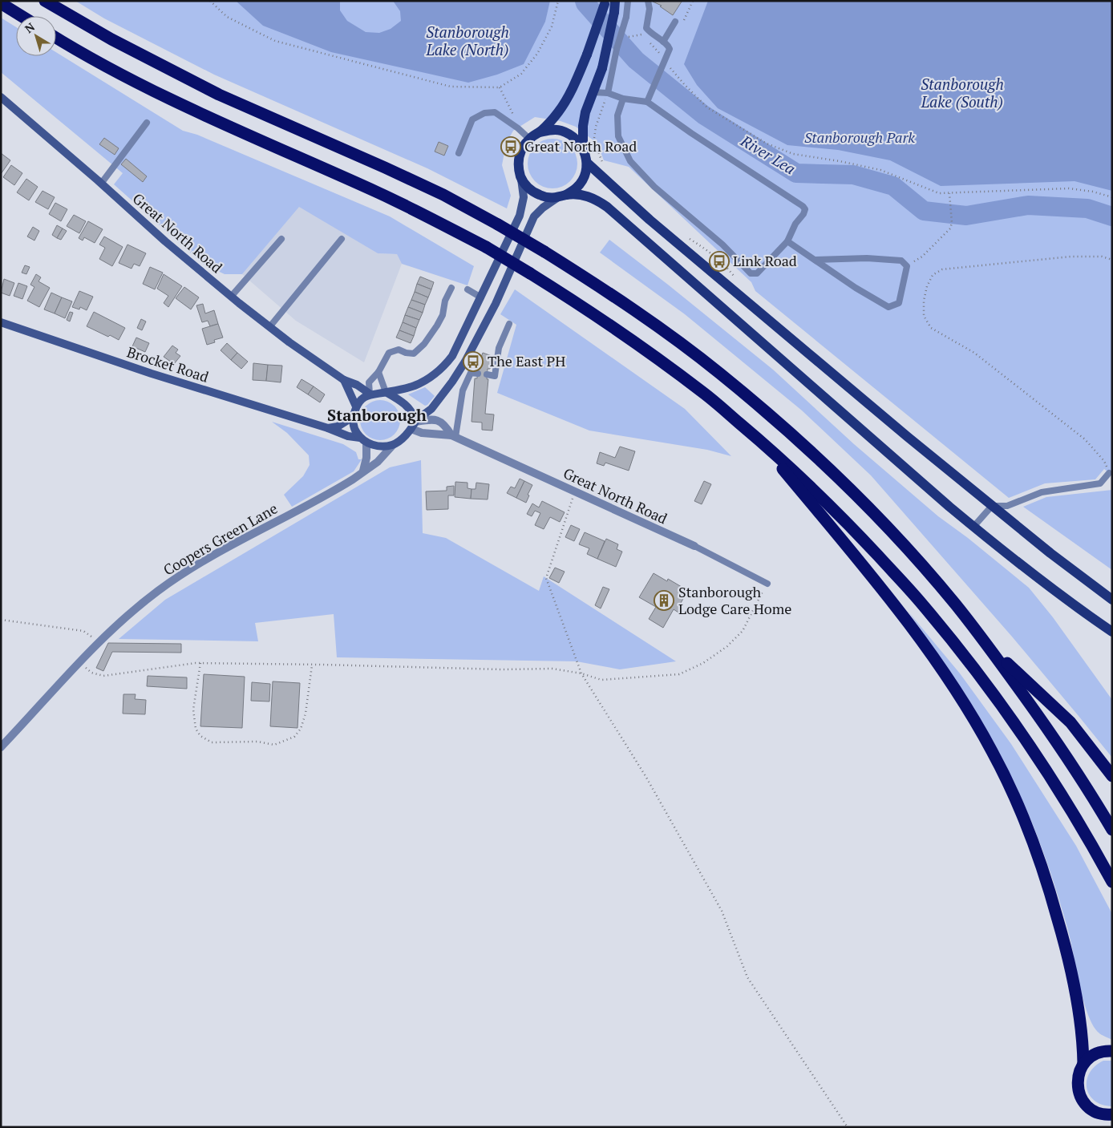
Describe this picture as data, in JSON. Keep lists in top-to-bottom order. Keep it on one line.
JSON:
{"streets":{"main road":["Great North Road","Brocket Road"],"street":["Coopers Green Lane"]},"crossings":[["Great North Road","Brocket Road"],["Great North Road","Coopers Green Lane"],["Brocket Road","Coopers Green Lane"]],"districts":["Stanborough"],"water":["Stanborough Lake (North)","Stanborough Lake (South)","River Lea"],"parks":["Stanborough Park"],"places":{"bus stop":["Great North Road","Link Road","The East PH"],"building":["Stanborough Lodge Care Home"]},"north":"top left"}
